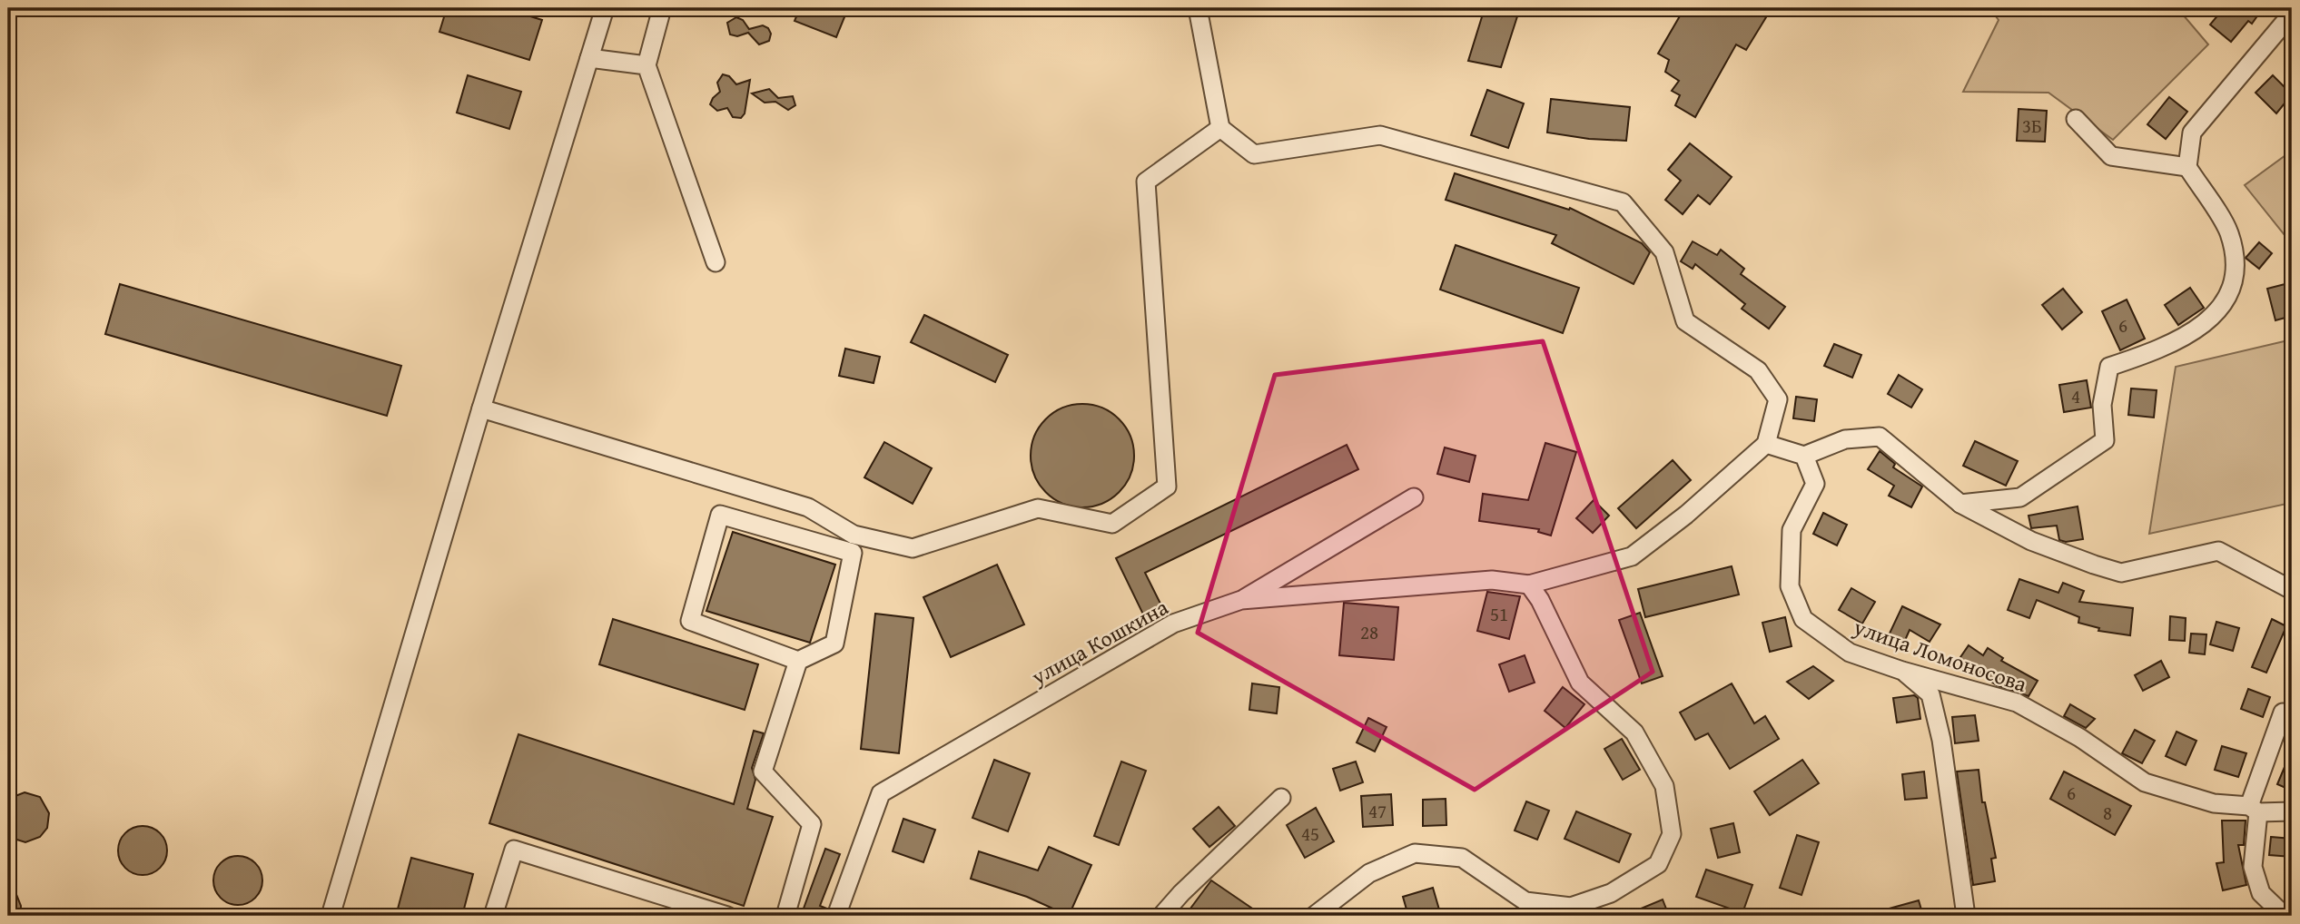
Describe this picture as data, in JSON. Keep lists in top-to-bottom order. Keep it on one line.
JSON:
{"streets":{"street":["улица Кошкина","улица Ломоносова"]},"house_numbers":["3Б","6","4","51","28","6","47","8","45"]}
